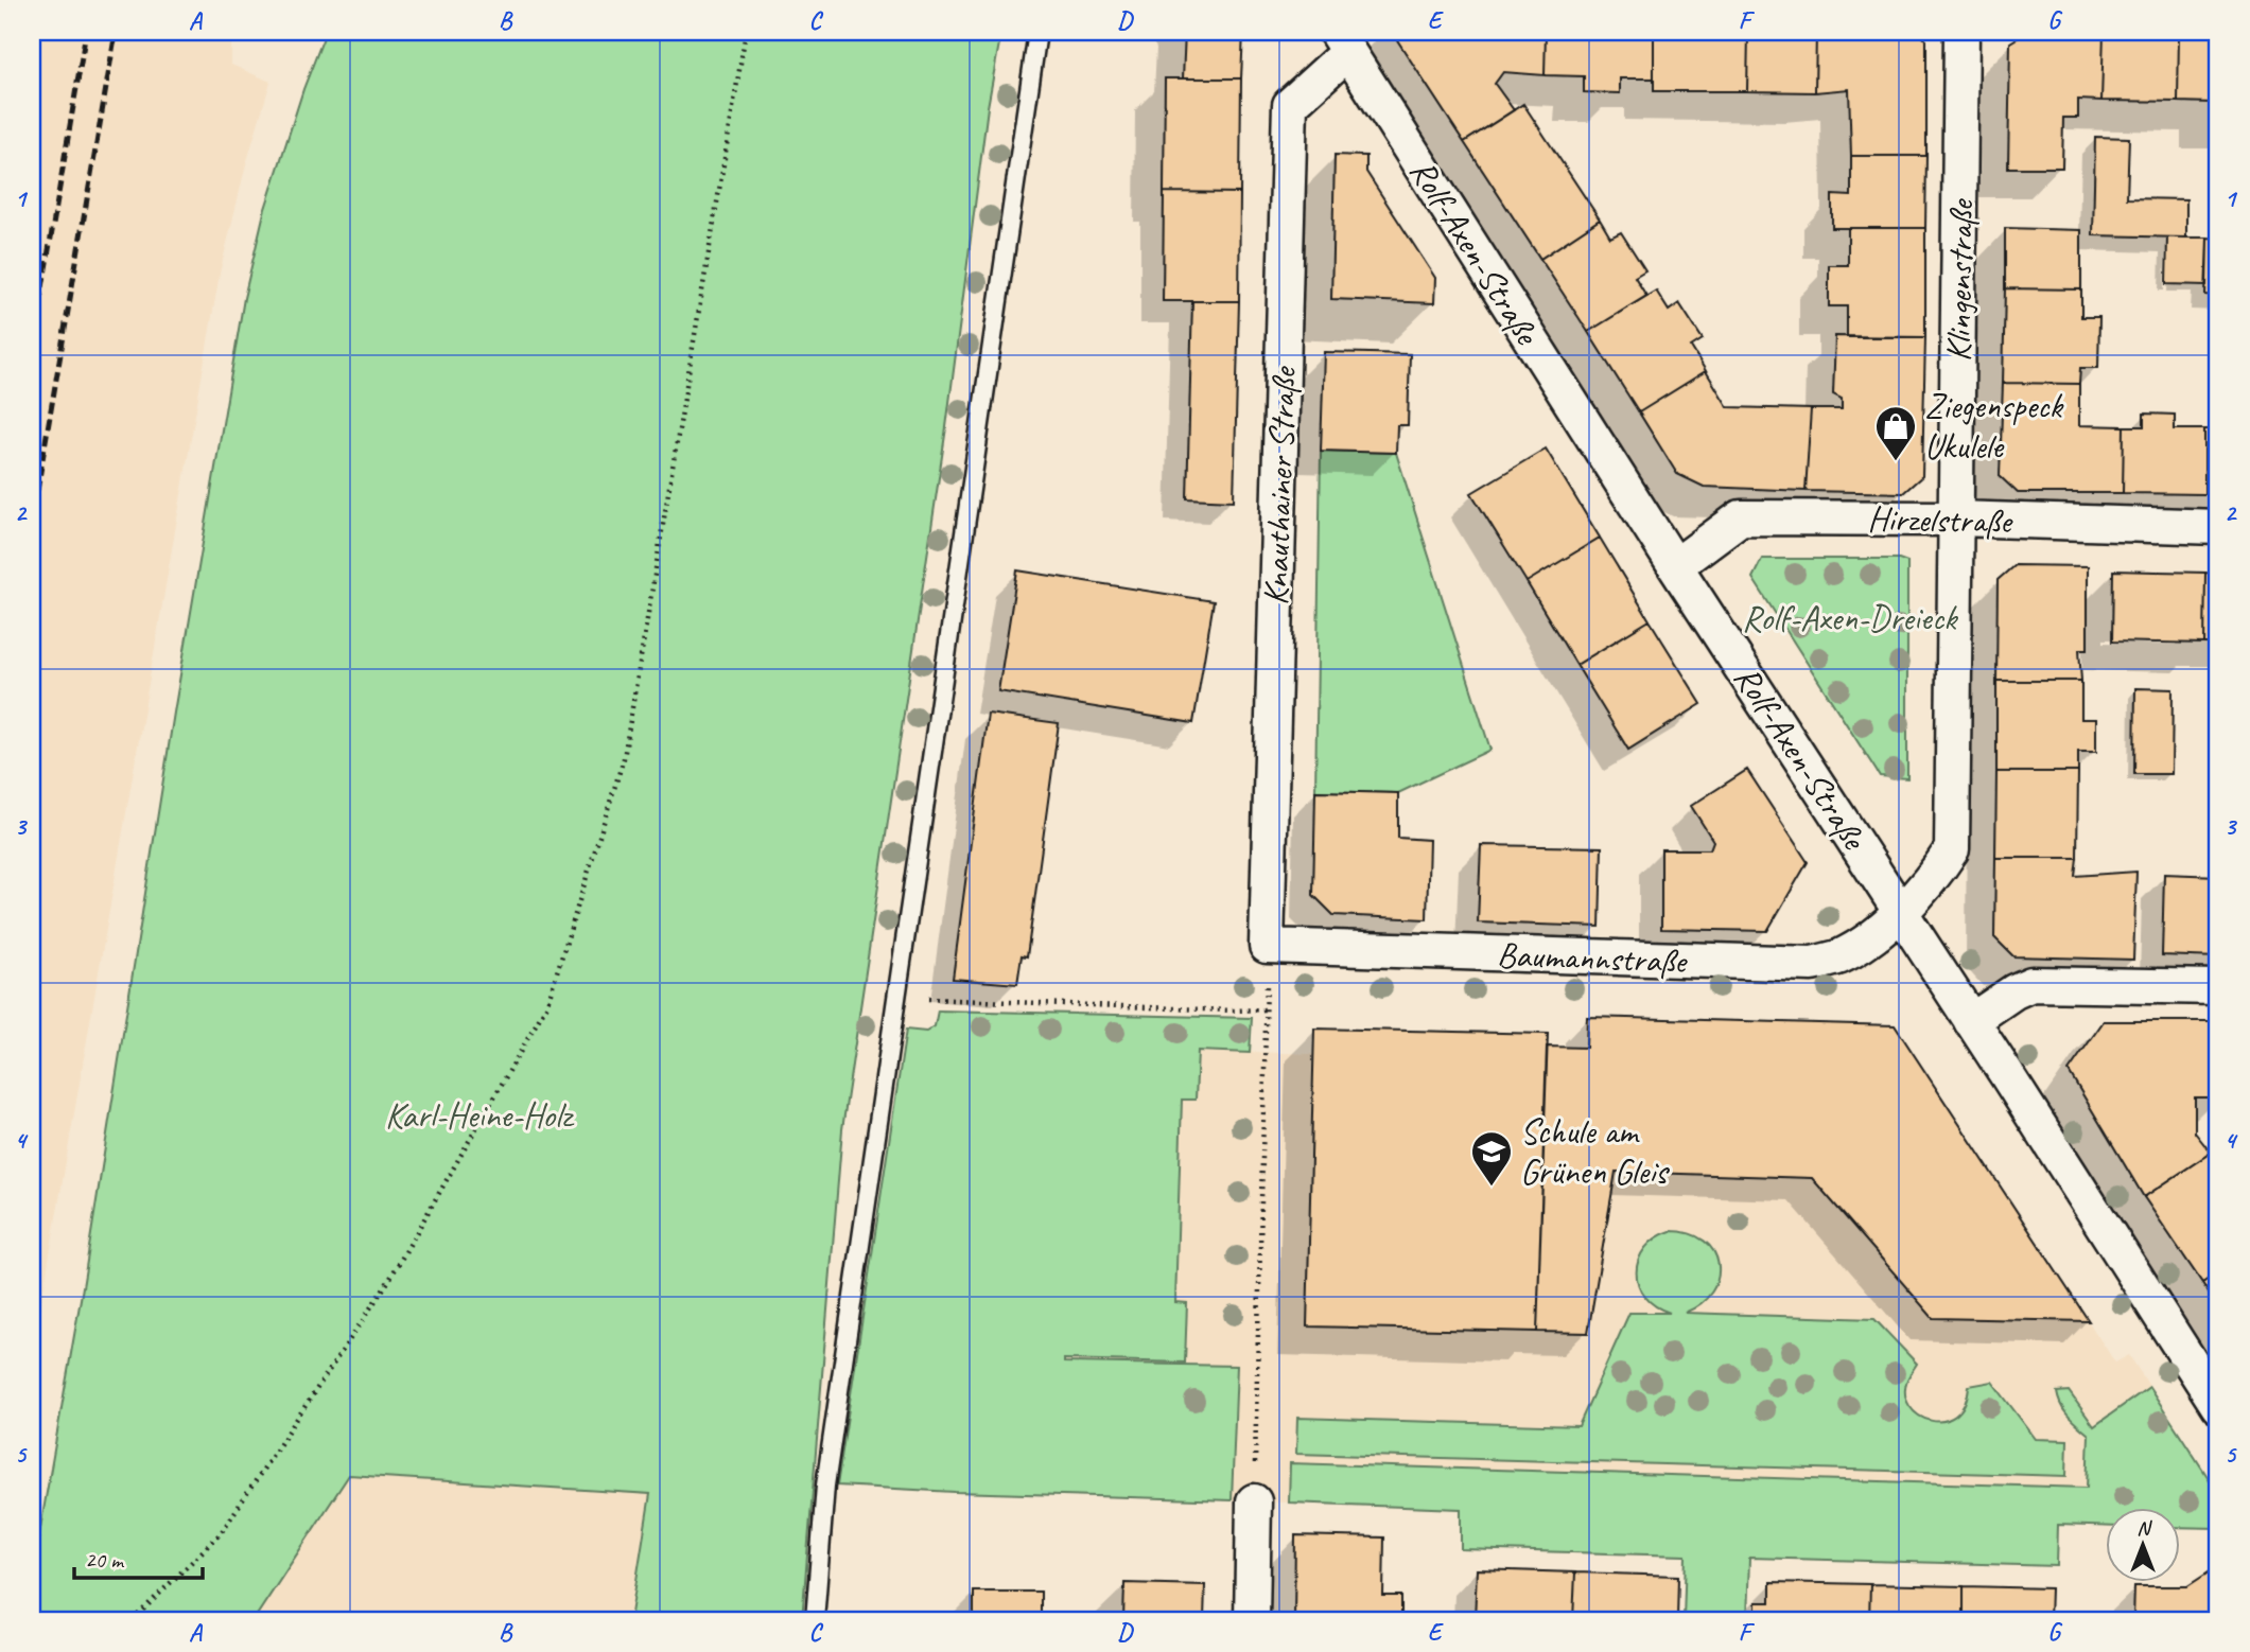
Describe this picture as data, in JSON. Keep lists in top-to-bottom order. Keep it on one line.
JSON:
{"streets":{"street":["Rolf-Axen-Straße","Klingenstraße","Knauthainer Straße","Hirzelstraße","Baumannstraße"]},"crossings":[["Rolf-Axen-Straße","Klingenstraße"],["Rolf-Axen-Straße","Knauthainer Straße"],["Rolf-Axen-Straße","Hirzelstraße"],["Rolf-Axen-Straße","Baumannstraße"],["Klingenstraße","Hirzelstraße"],["Klingenstraße","Baumannstraße"],["Knauthainer Straße","Baumannstraße"]],"parks":["Rolf-Axen-Dreieck","Karl-Heine-Holz"],"places":{"shop":["Ziegenspeck Ukulele"],"school or university":["Schule am Grünen Gleis"]},"scale_bar":"20 m","north":"top","grid":{"columns":["A","B","C","D","E","F","G"],"rows":["1","2","3","4","5"]}}
